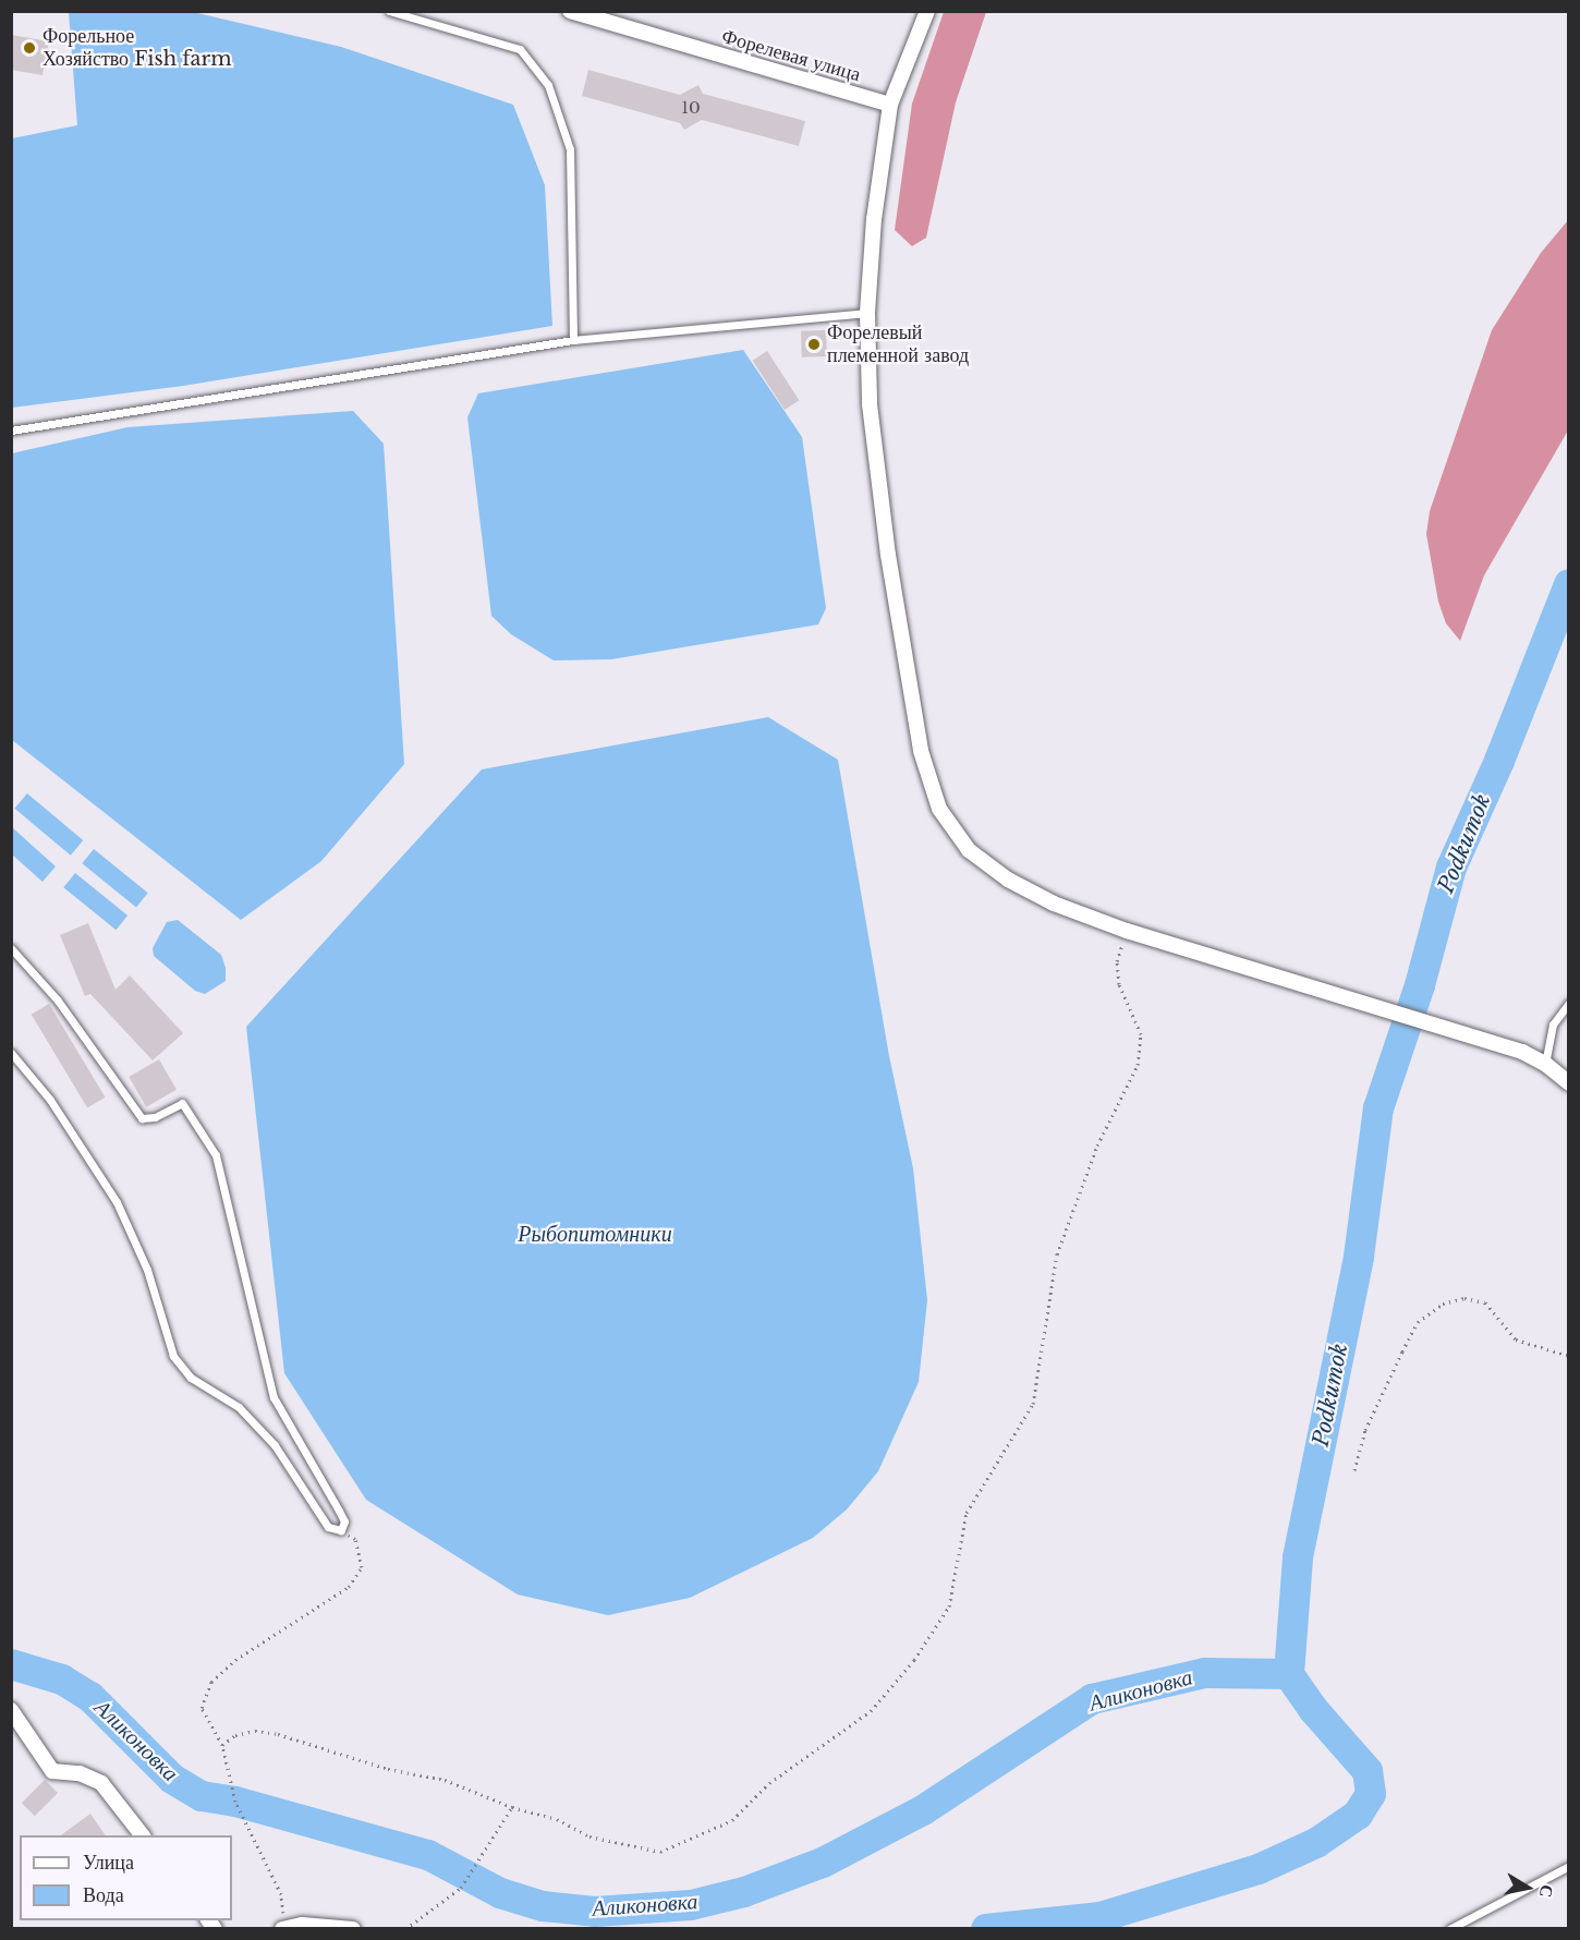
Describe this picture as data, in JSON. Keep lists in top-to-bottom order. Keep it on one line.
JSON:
{"streets":{"street":["Форелевая улица"]},"water":["Podkumok","Рыбопитомники","Аликоновка"],"places":["Форельное Хозяйство Fish farm","Форелевый племенной завод"],"house_numbers":["10"],"legend":["Улица","Вода"],"north":"right"}
